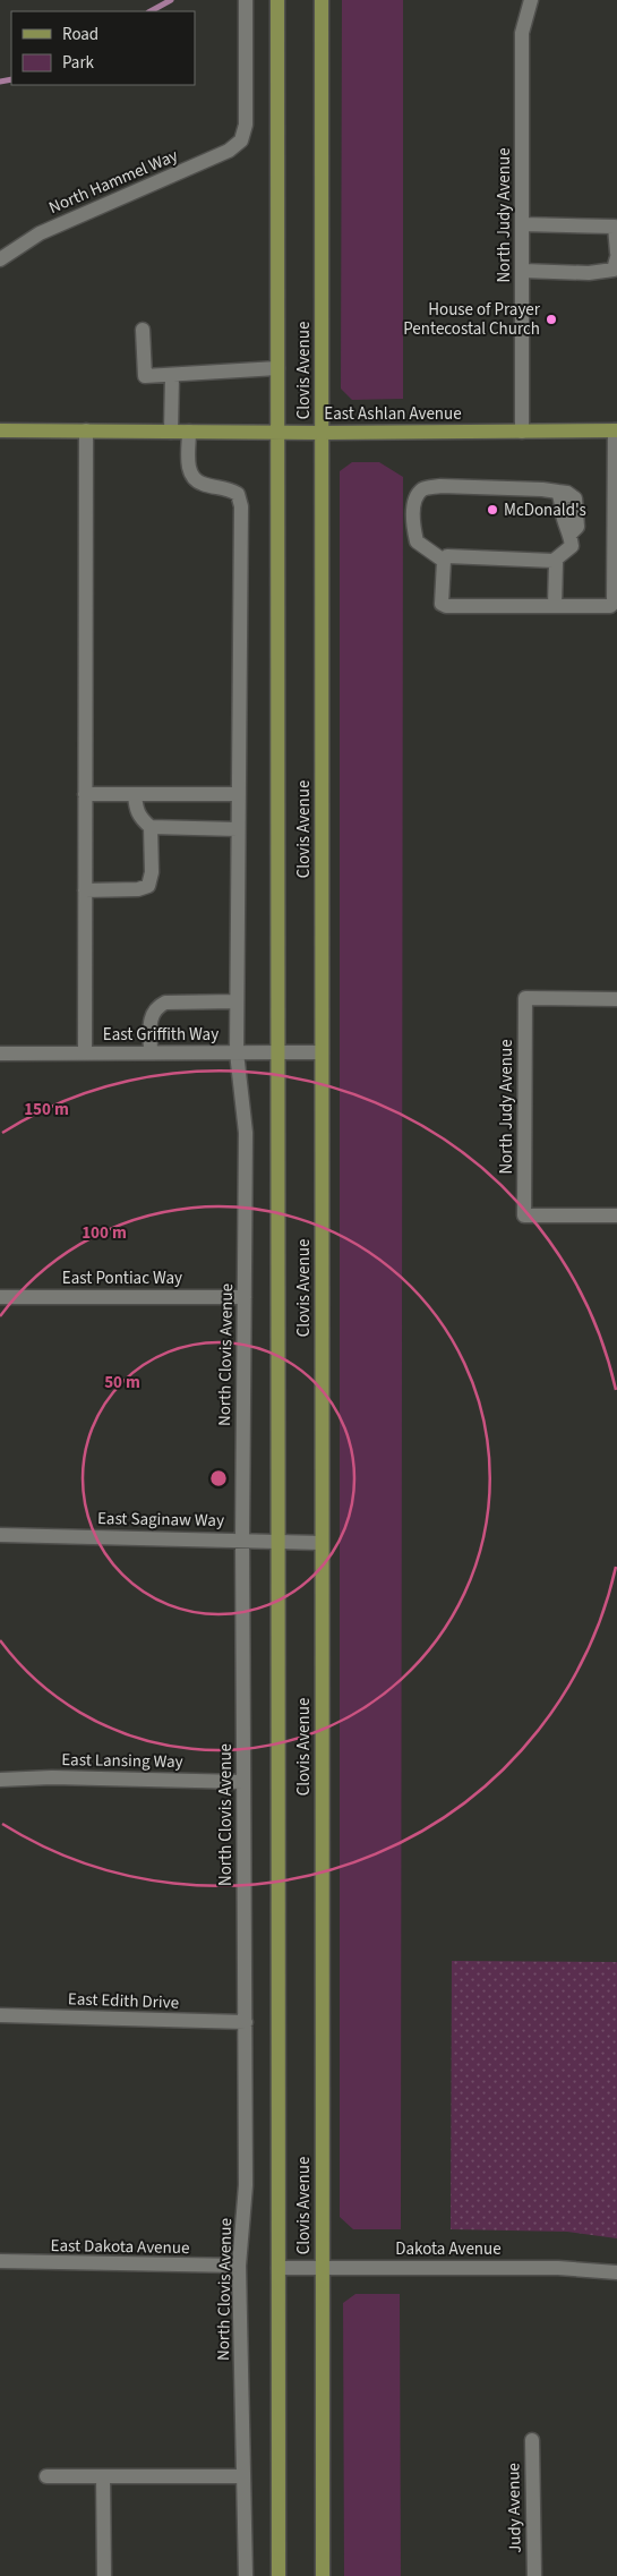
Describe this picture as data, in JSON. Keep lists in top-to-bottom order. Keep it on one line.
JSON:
{"streets":{"main road":["Clovis Avenue","East Ashlan Avenue"],"street":["North Hammel Way","North Judy Avenue","East Griffith Way","East Pontiac Way","North Clovis Avenue","East Saginaw Way","East Lansing Way","East Edith Drive","East Dakota Avenue","Dakota Avenue","Judy Avenue"]},"crossings":[["North Judy Avenue","East Ashlan Avenue"],["Clovis Avenue","East Ashlan Avenue"],["Clovis Avenue","East Griffith Way"],["Clovis Avenue","East Saginaw Way"],["Clovis Avenue","Dakota Avenue"],["East Ashlan Avenue","North Clovis Avenue"],["East Griffith Way","North Clovis Avenue"],["East Pontiac Way","North Clovis Avenue"],["North Clovis Avenue","East Saginaw Way"],["North Clovis Avenue","East Lansing Way"],["North Clovis Avenue","East Edith Drive"],["North Clovis Avenue","East Dakota Avenue"]],"places":["House of Prayer Pentecostal Church","McDonald's"],"legend":["Road","Park"],"rings":["150 m","100 m","50 m"]}
